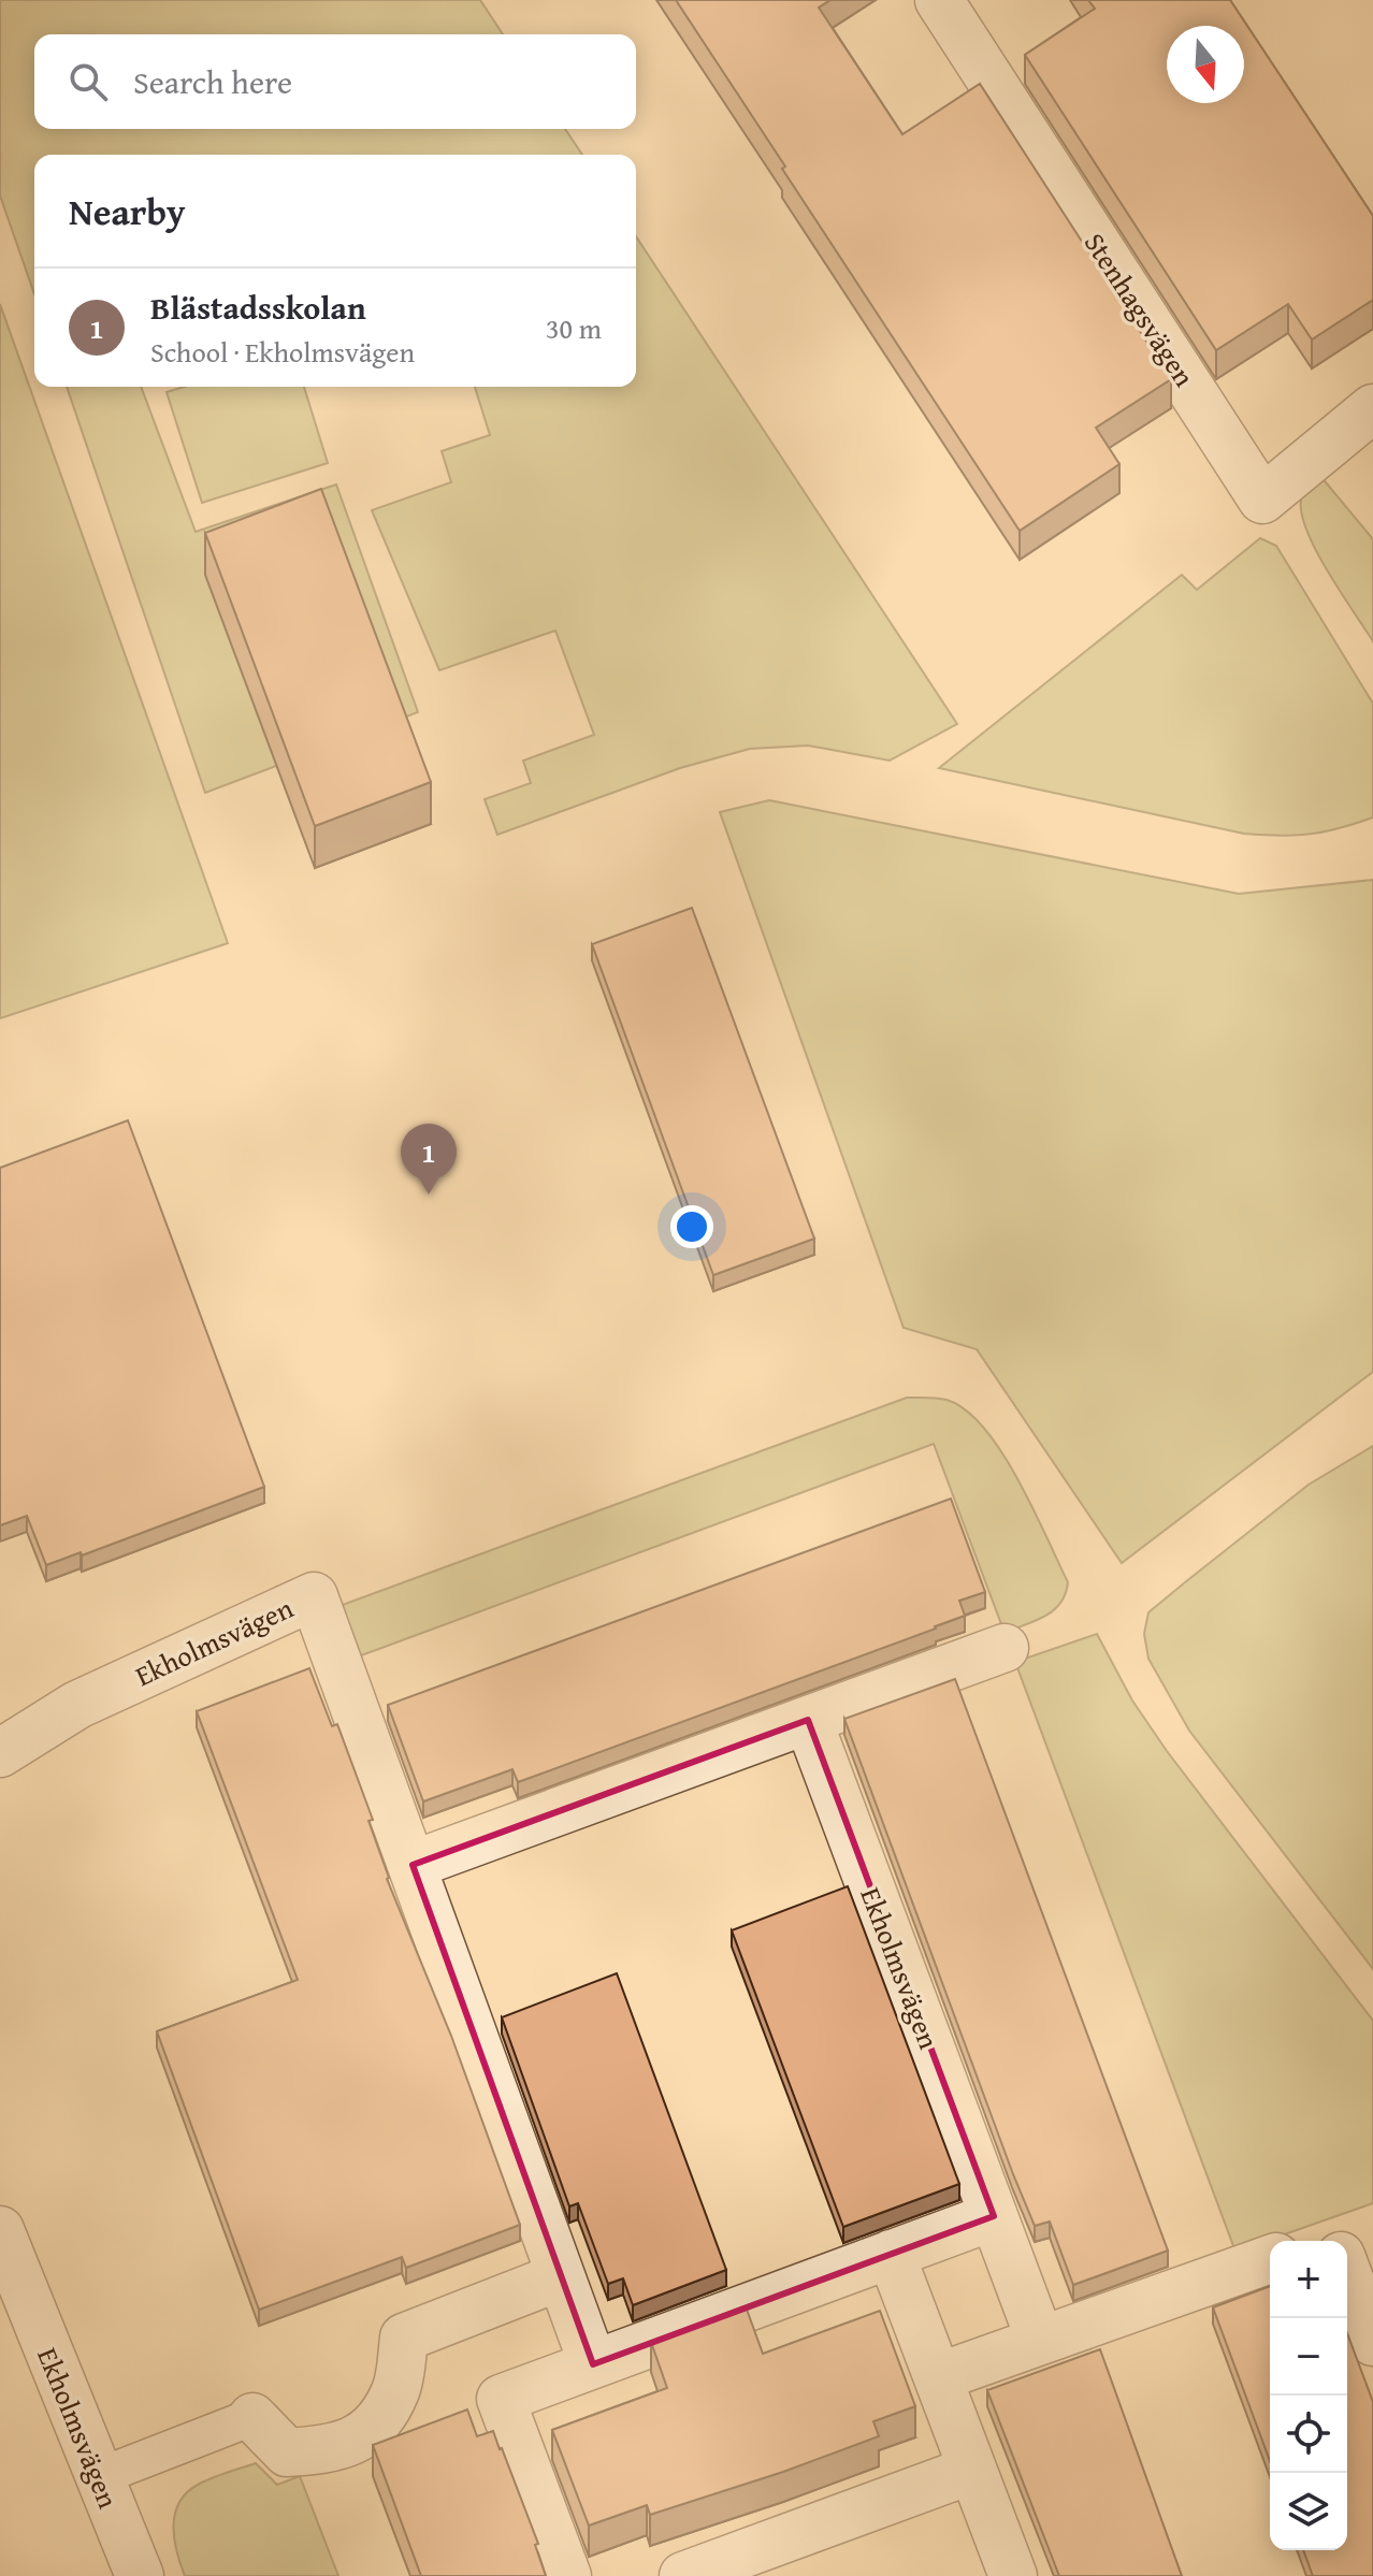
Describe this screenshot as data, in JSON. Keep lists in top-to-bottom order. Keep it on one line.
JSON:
{"streets":{"street":["Stenhagsvägen","Ekholmsvägen"]},"north":"bottom","page":{"search":"Search here","heading":"Nearby","list":[{"mark":"1","name":"Blästadsskolan","note":"School · Ekholmsvägen","value":"30 m"}],"pins":"1","map_buttons":["+","−"]}}
